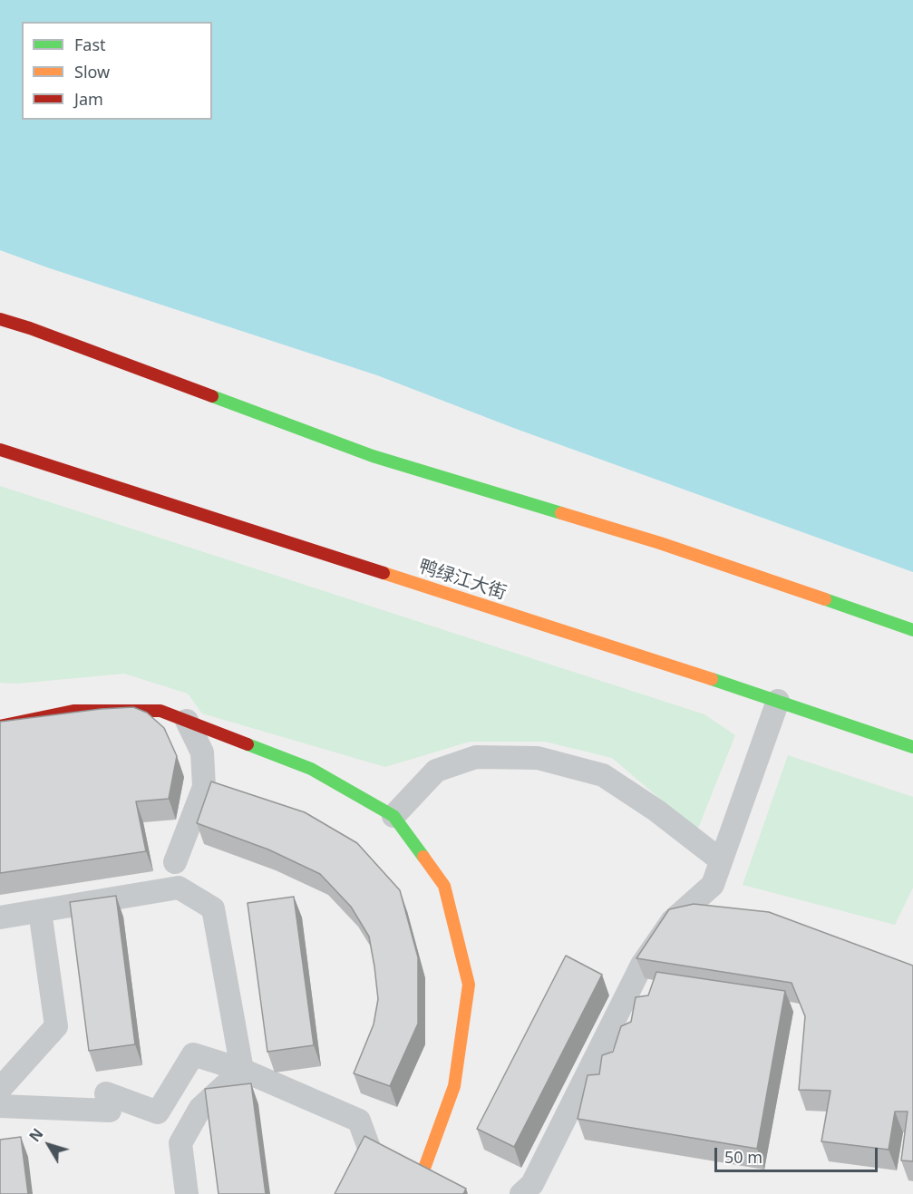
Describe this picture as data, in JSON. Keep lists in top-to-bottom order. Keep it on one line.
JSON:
{"streets":{"main road":["鸭绿江大街"]},"legend":["Fast","Slow","Jam"],"scale_bar":"50 m","north":"top left"}
